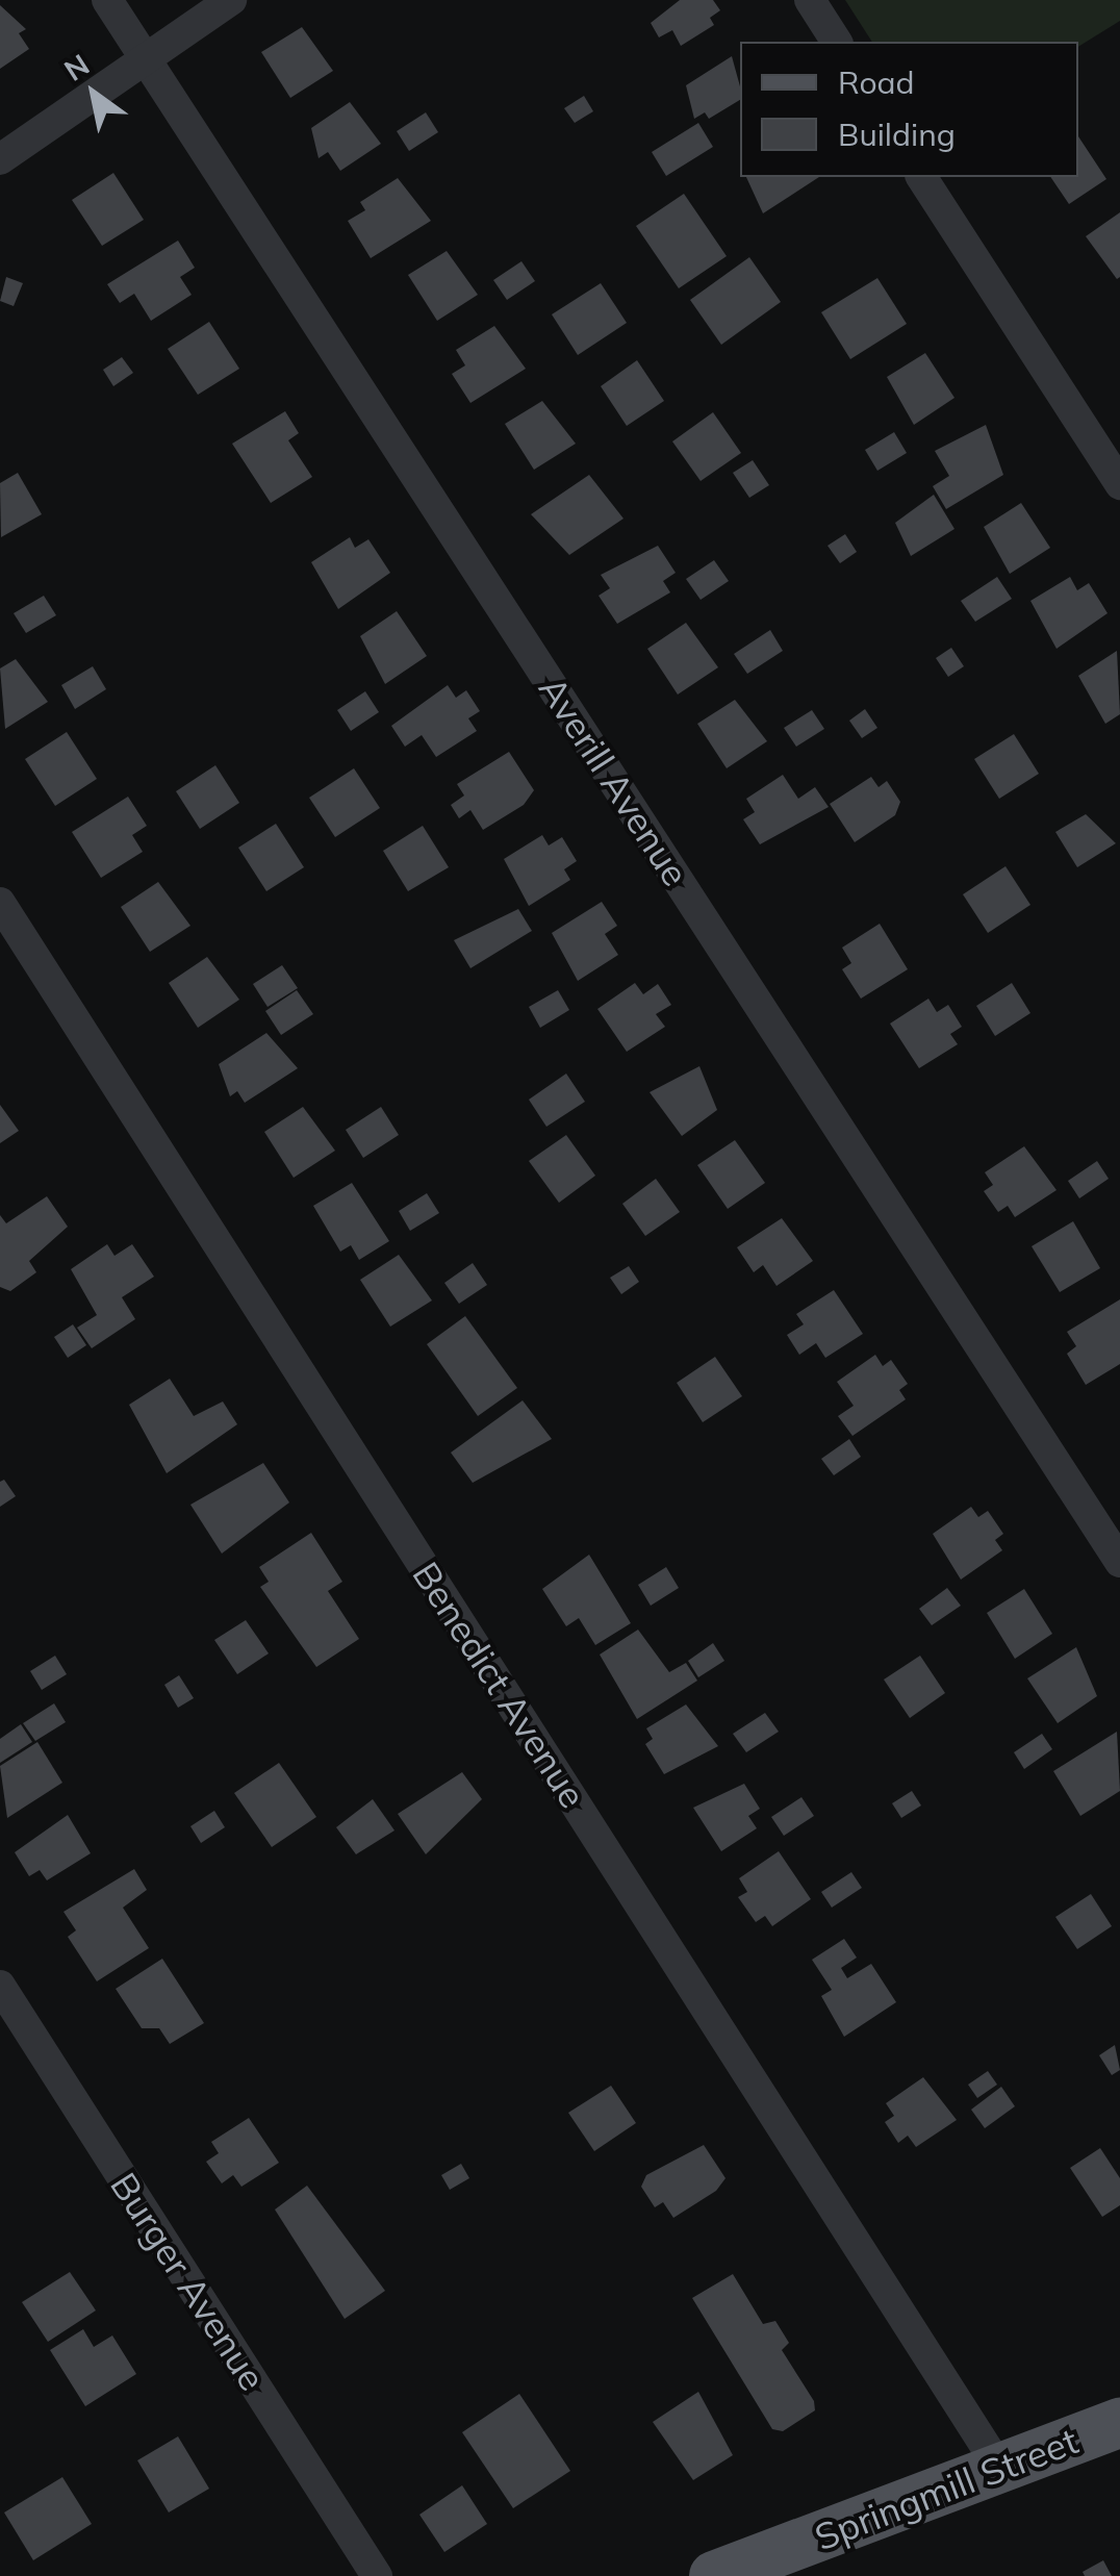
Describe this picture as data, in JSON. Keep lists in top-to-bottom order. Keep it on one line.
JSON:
{"streets":{"main road":["Springmill Street"],"street":["Averill Avenue","Benedict Avenue","Burger Avenue"]},"crossings":[["Benedict Avenue","Springmill Street"]],"legend":["Road","Building"],"north":"top left"}
